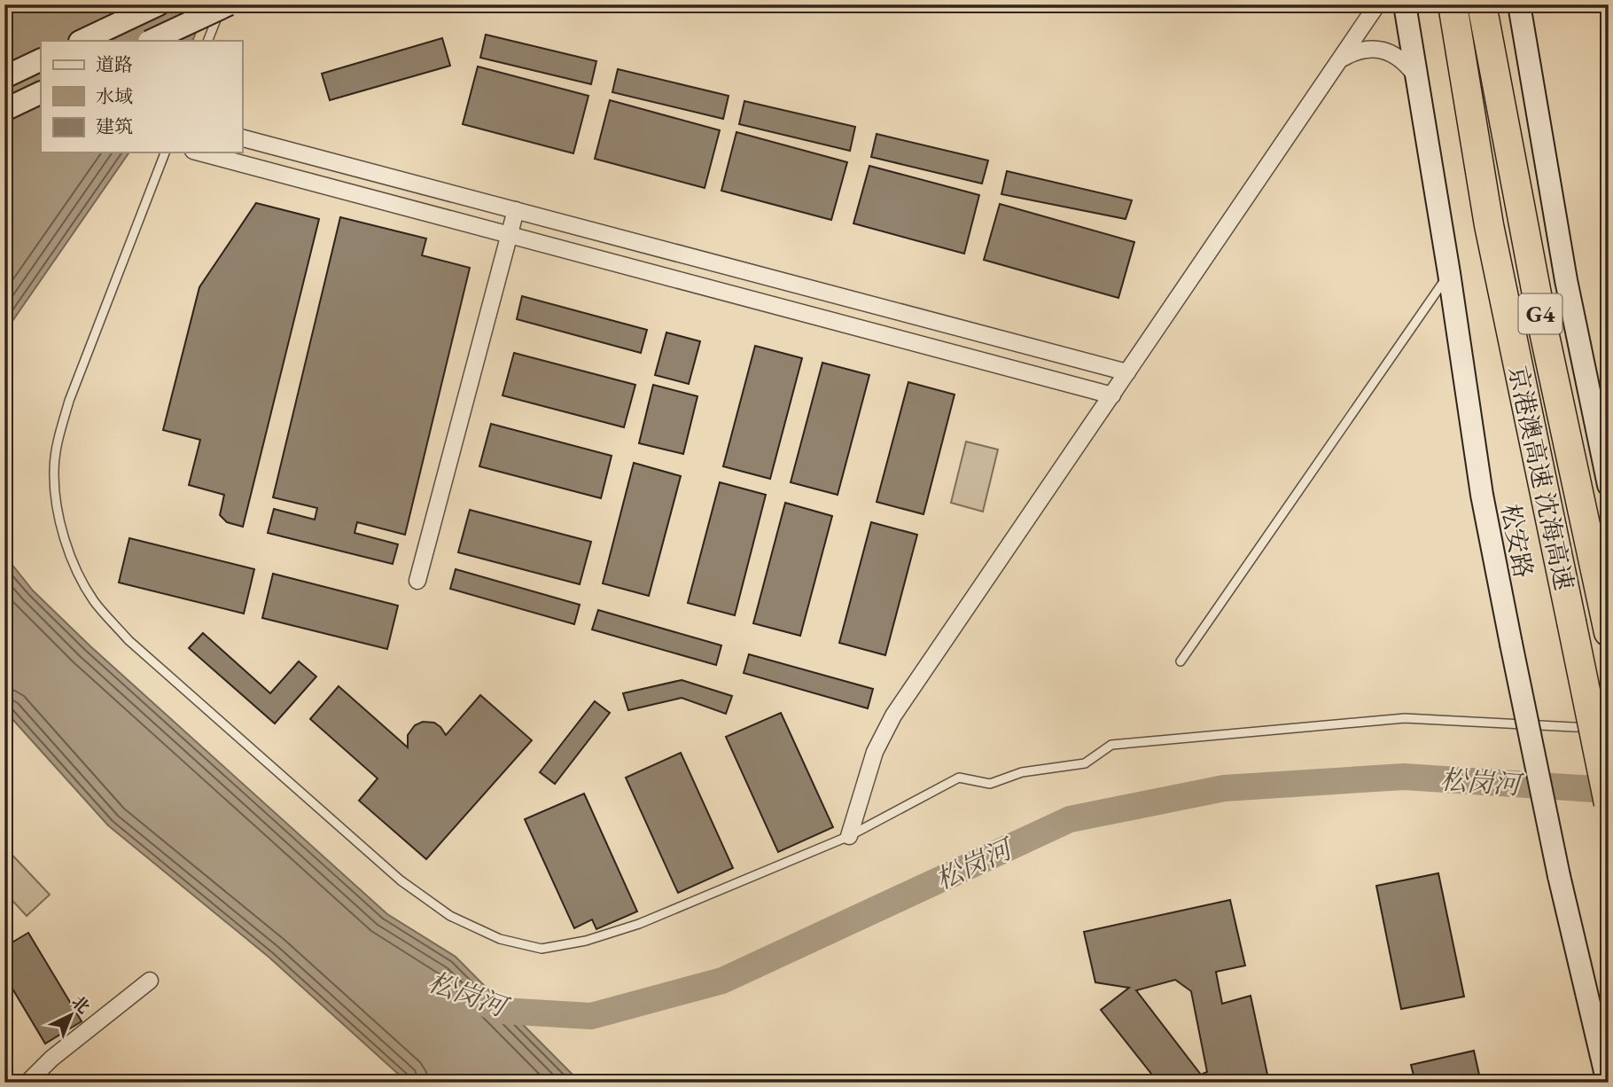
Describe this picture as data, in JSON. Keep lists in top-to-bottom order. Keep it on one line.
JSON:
{"streets":{"highway":["G4","京港澳高速 沈海高速"],"main road":["松安路"]},"water":["松岗河"],"legend":["道路","水域","建筑"],"north":"top right"}
